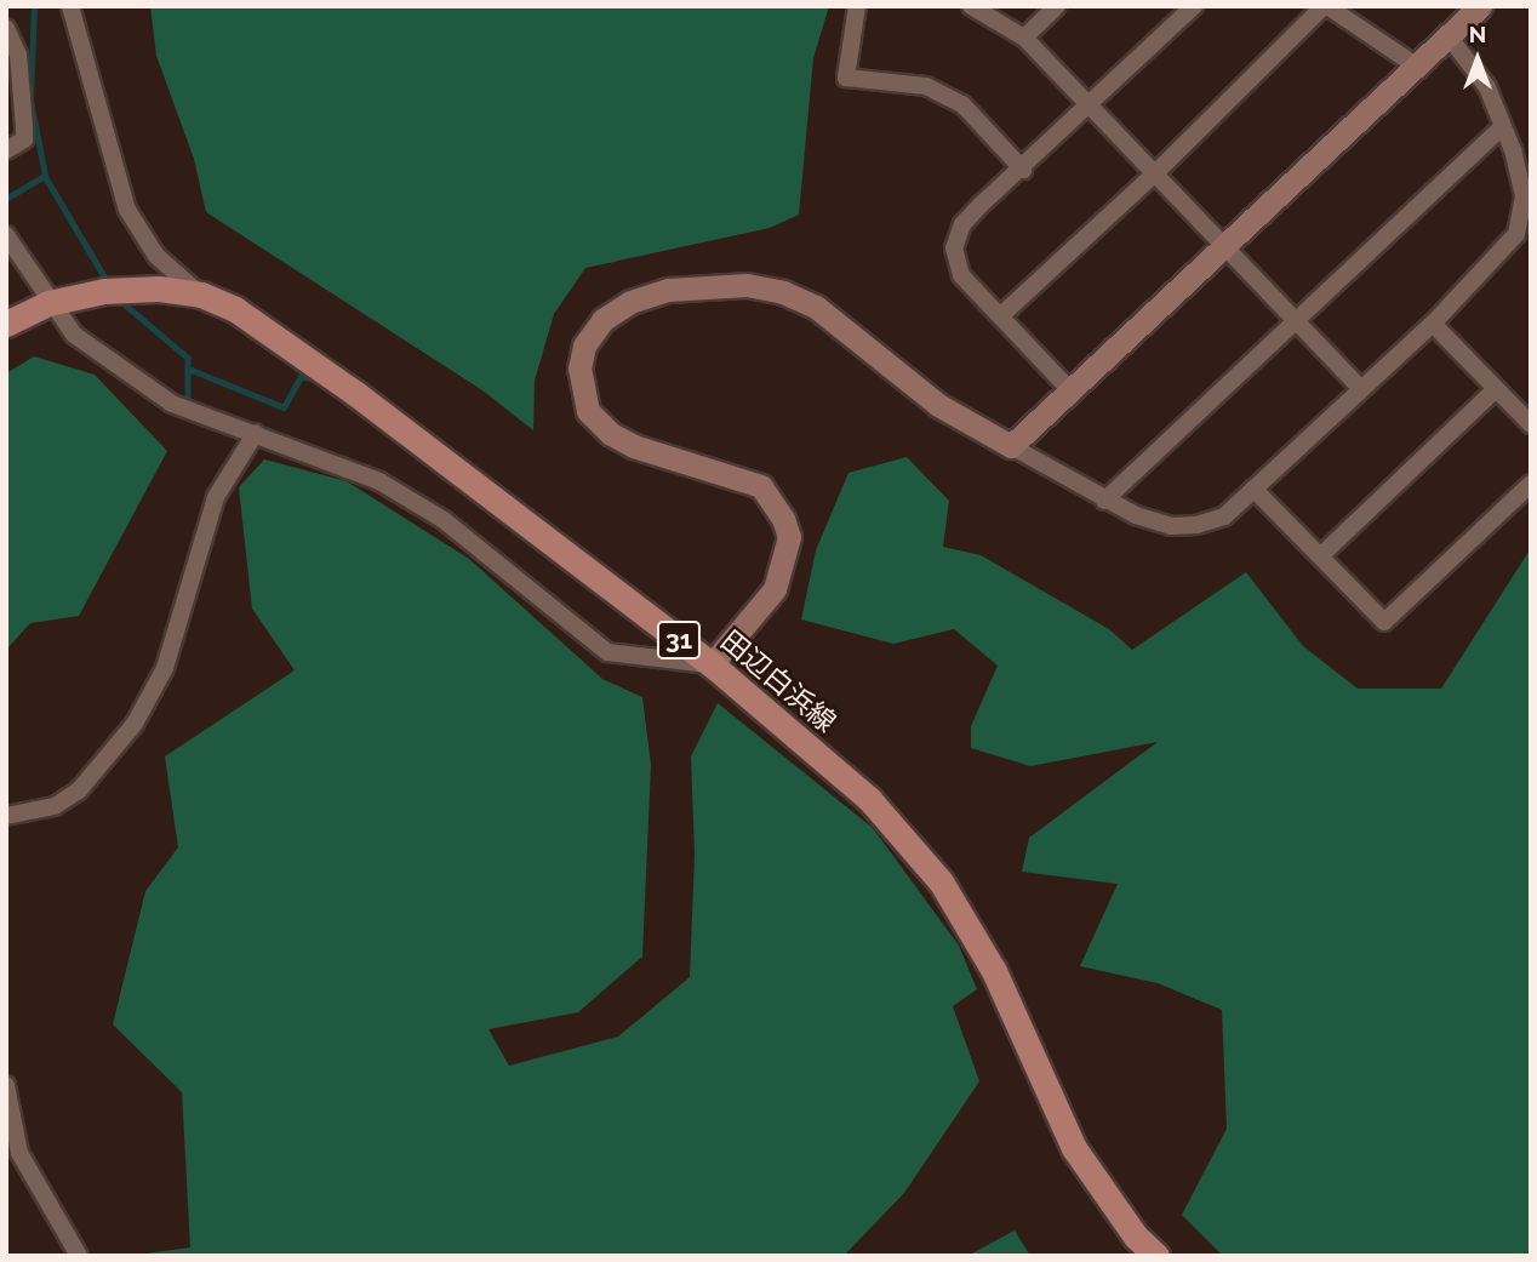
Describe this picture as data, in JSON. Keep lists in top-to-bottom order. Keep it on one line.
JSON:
{"streets":{"main road":["31","田辺白浜線"]},"north":"top"}
